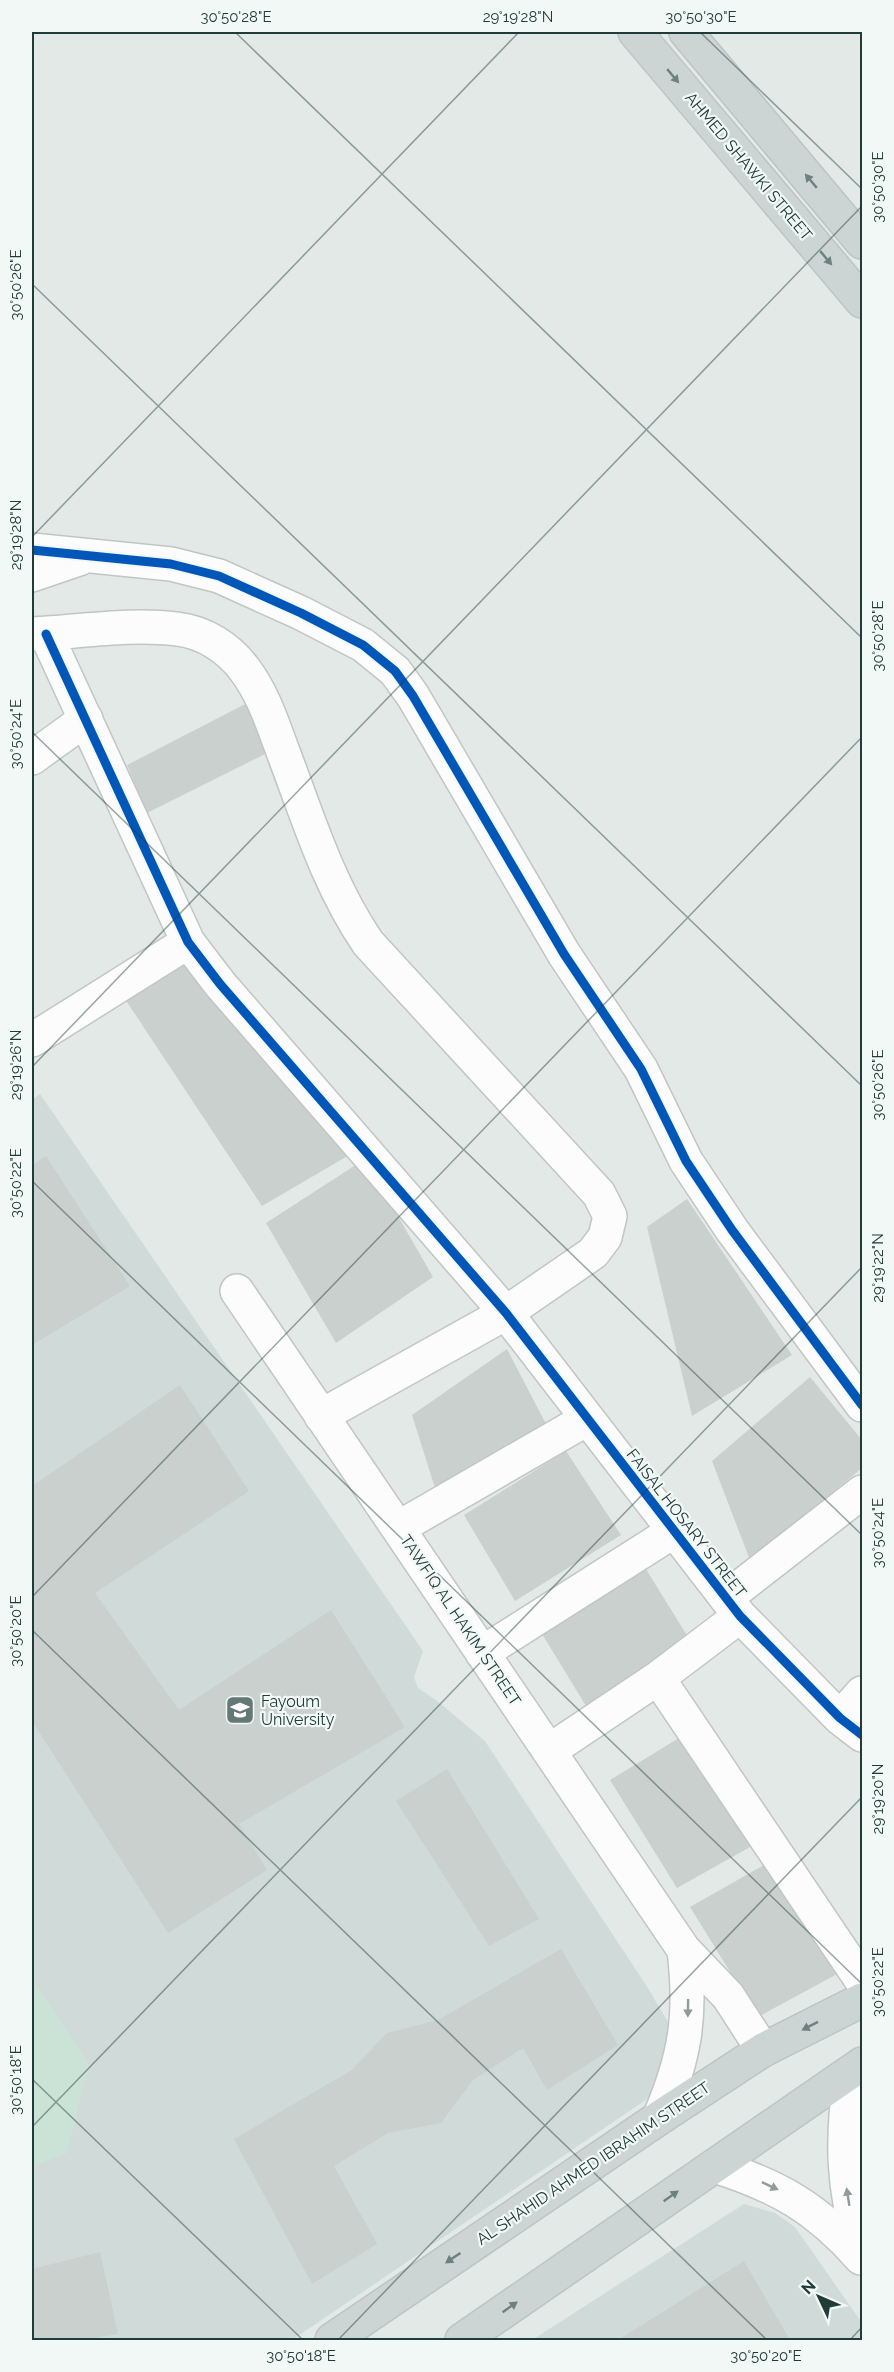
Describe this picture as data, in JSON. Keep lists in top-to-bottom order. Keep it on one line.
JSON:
{"streets":{"main road":["AHMED SHAWKI STREET","AL SHAHID AHMED IBRAHIM STREET"],"street":["FAISAL HOSARY STREET","TAWFIQ AL HAKIM STREET"]},"crossings":[["TAWFIQ AL HAKIM STREET","AL SHAHID AHMED IBRAHIM STREET"]],"places":{"school or university":["Fayoum University"]},"north":"top left","coordinates":["30°50'28\"E","29°19'28\"N","30°50'30\"E","30°50'26\"E","30°50'24\"E","29°19'26\"N","30°50'22\"E","29°19'22\"N","30°50'20\"E","29°19'20\"N","30°50'18\"E"]}
